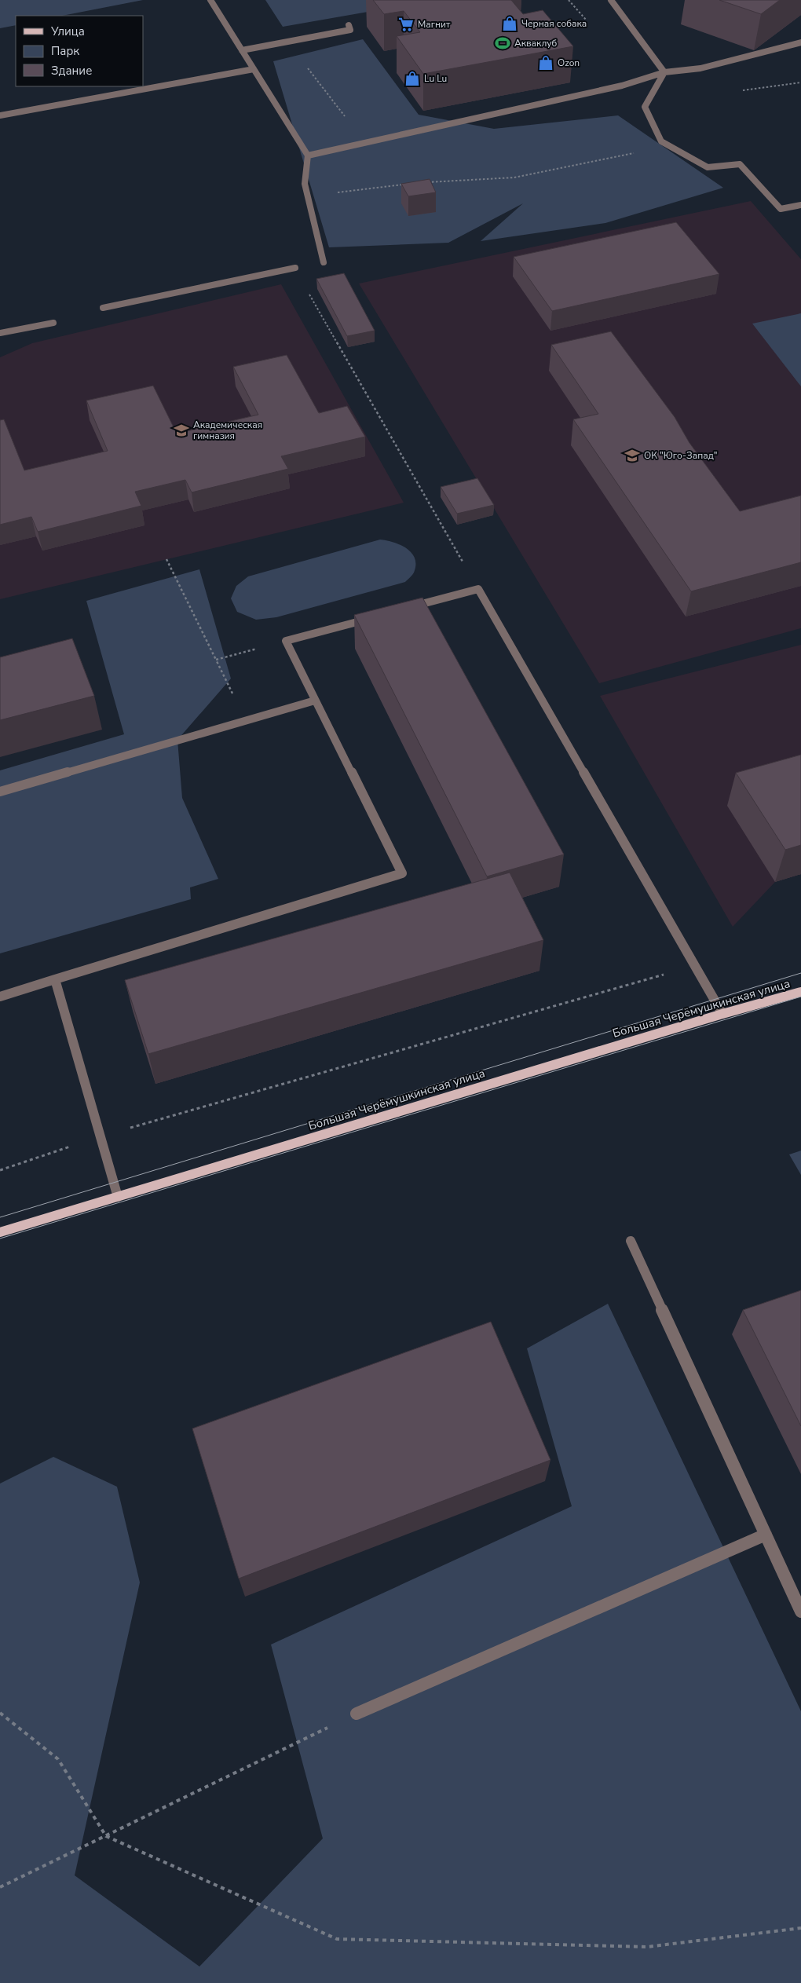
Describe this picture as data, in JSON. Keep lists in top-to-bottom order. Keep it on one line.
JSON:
{"streets":{"main road":["Большая Черёмушкинская улица"]},"places":{"shop":["Черная собака","Ozon","Lu Lu"],"supermarket":["Магнит"],"sports":["Акваклуб"],"school or university":["Академическая гимназия","ОК \"Юго-Запад\""]},"legend":["Улица","Парк","Здание"]}
